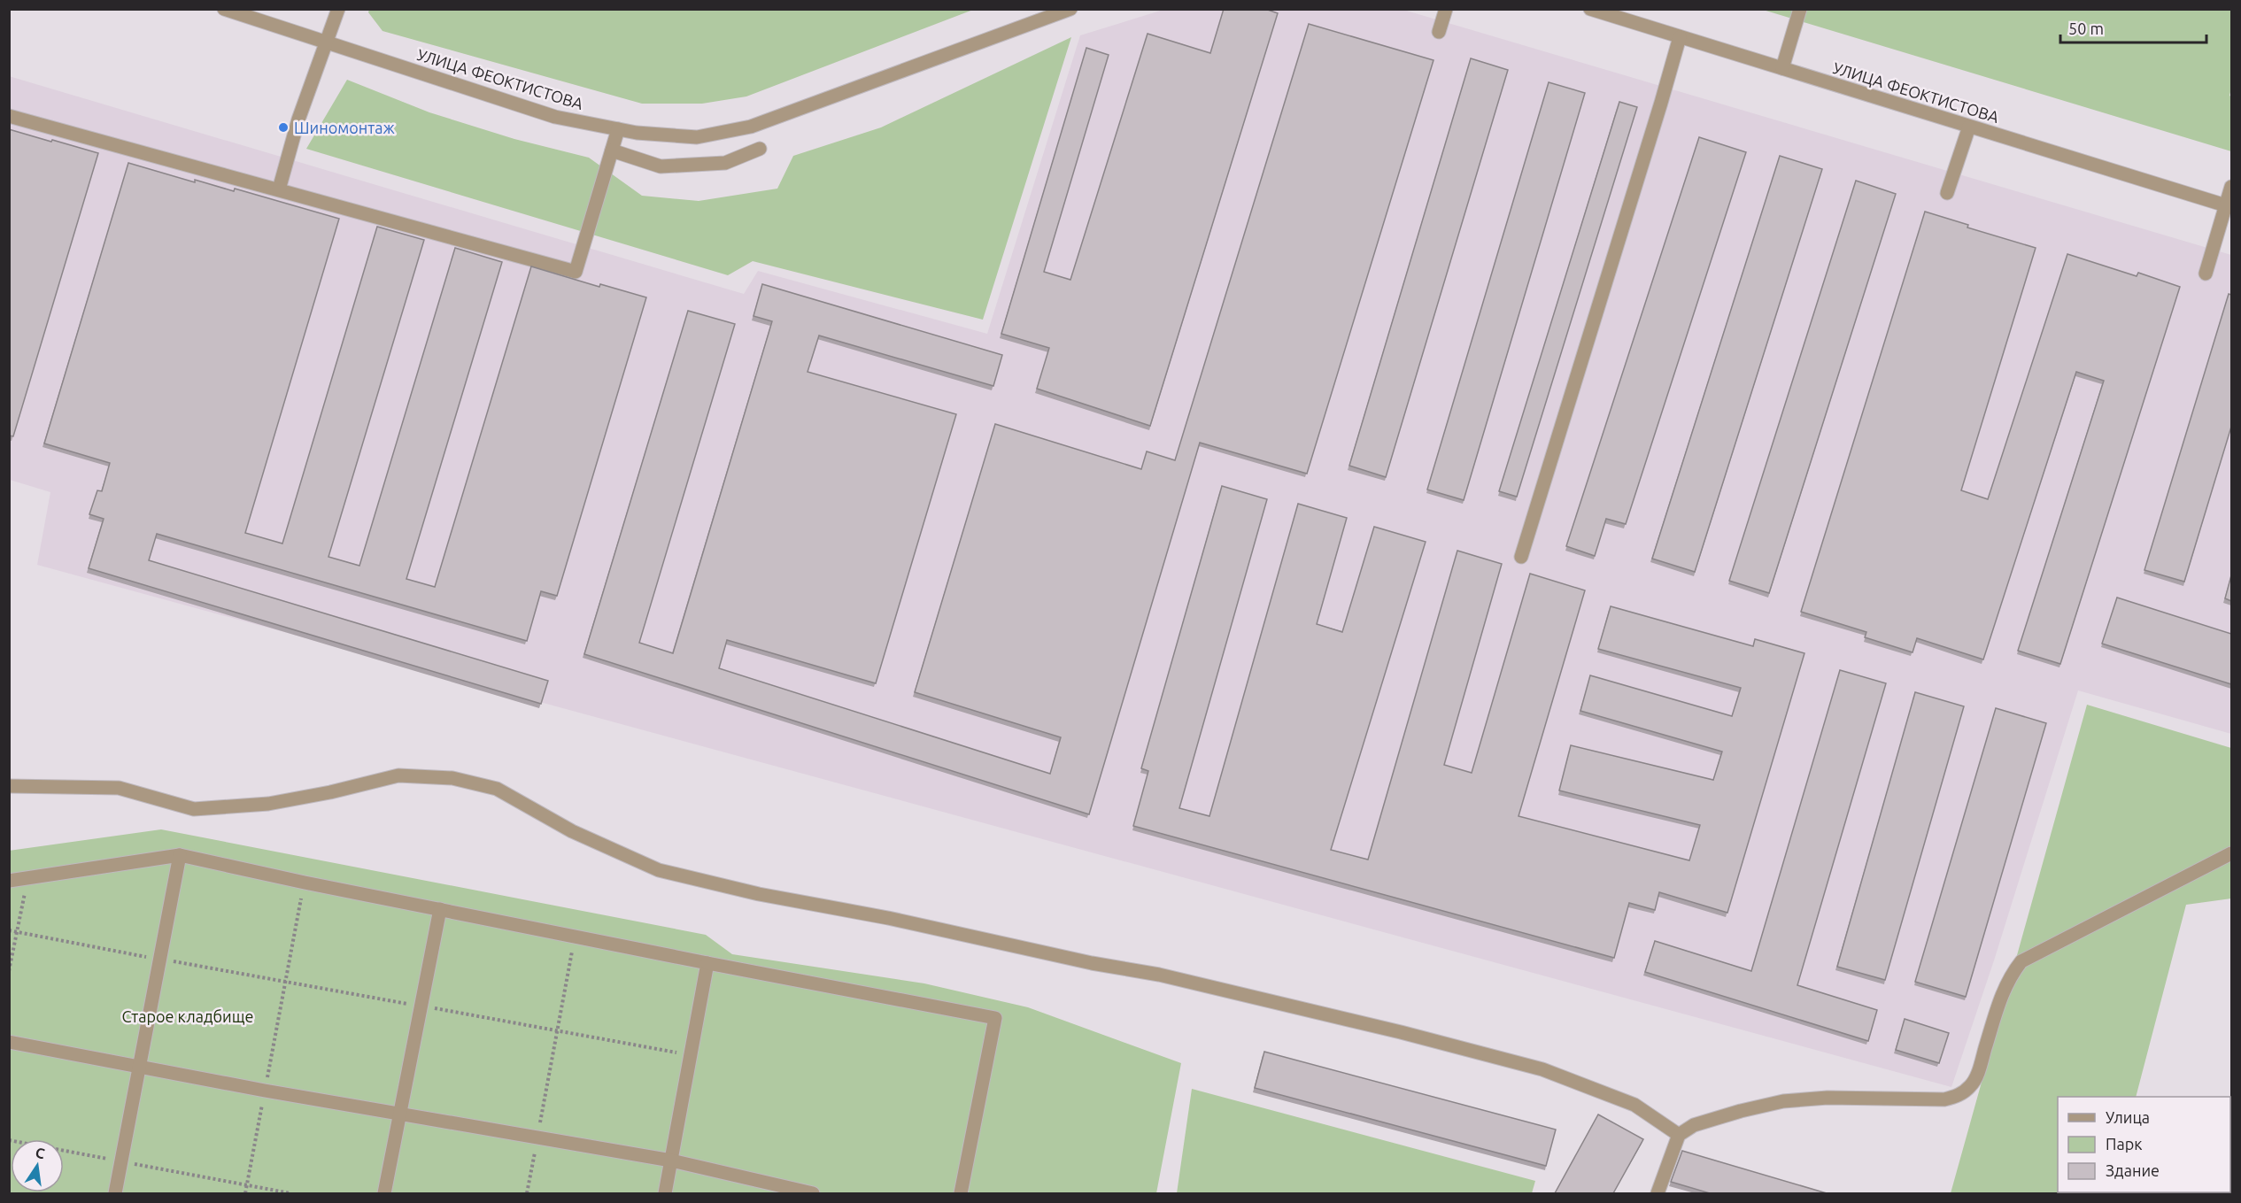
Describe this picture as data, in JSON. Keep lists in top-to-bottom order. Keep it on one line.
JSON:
{"streets":{"street":["УЛИЦА ФЕОКТИСТОВА"]},"parks":["Старое кладбище"],"places":["Шиномонтаж"],"legend":["Улица","Парк","Здание"],"scale_bar":"50 m","north":"top"}
